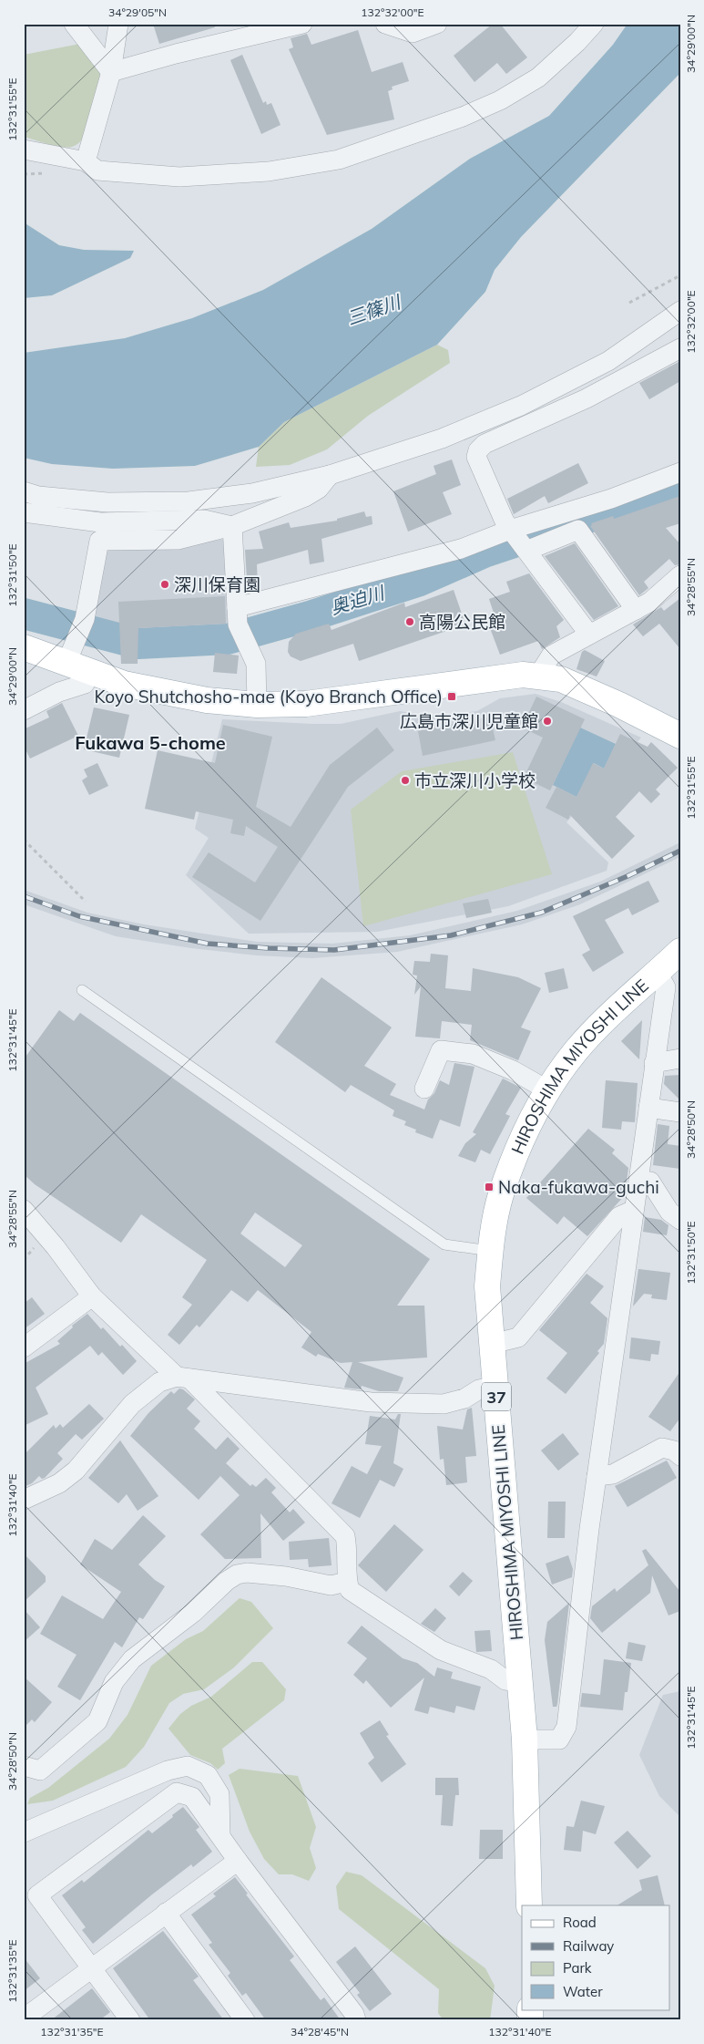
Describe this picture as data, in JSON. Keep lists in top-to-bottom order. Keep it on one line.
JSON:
{"streets":{"main road":["HIROSHIMA MIYOSHI LINE","37"]},"districts":["Fukawa 5-chome"],"water":["三篠川","奥迫川"],"places":{"other":["深川保育園","高陽公民館","広島市深川児童館","市立深川小学校"],"transit":["Koyo Shutchosho-mae (Koyo Branch Office)","Naka-fukawa-guchi"]},"legend":["Road","Railway","Park","Water"],"coordinates":["34°29'05\"N","132°32'00\"E","34°29'00\"N","132°31'55\"E","132°31'50\"E","34°28'55\"N","132°31'45\"E","34°28'50\"N","132°31'40\"E","132°31'35\"E","34°28'45\"N"]}
